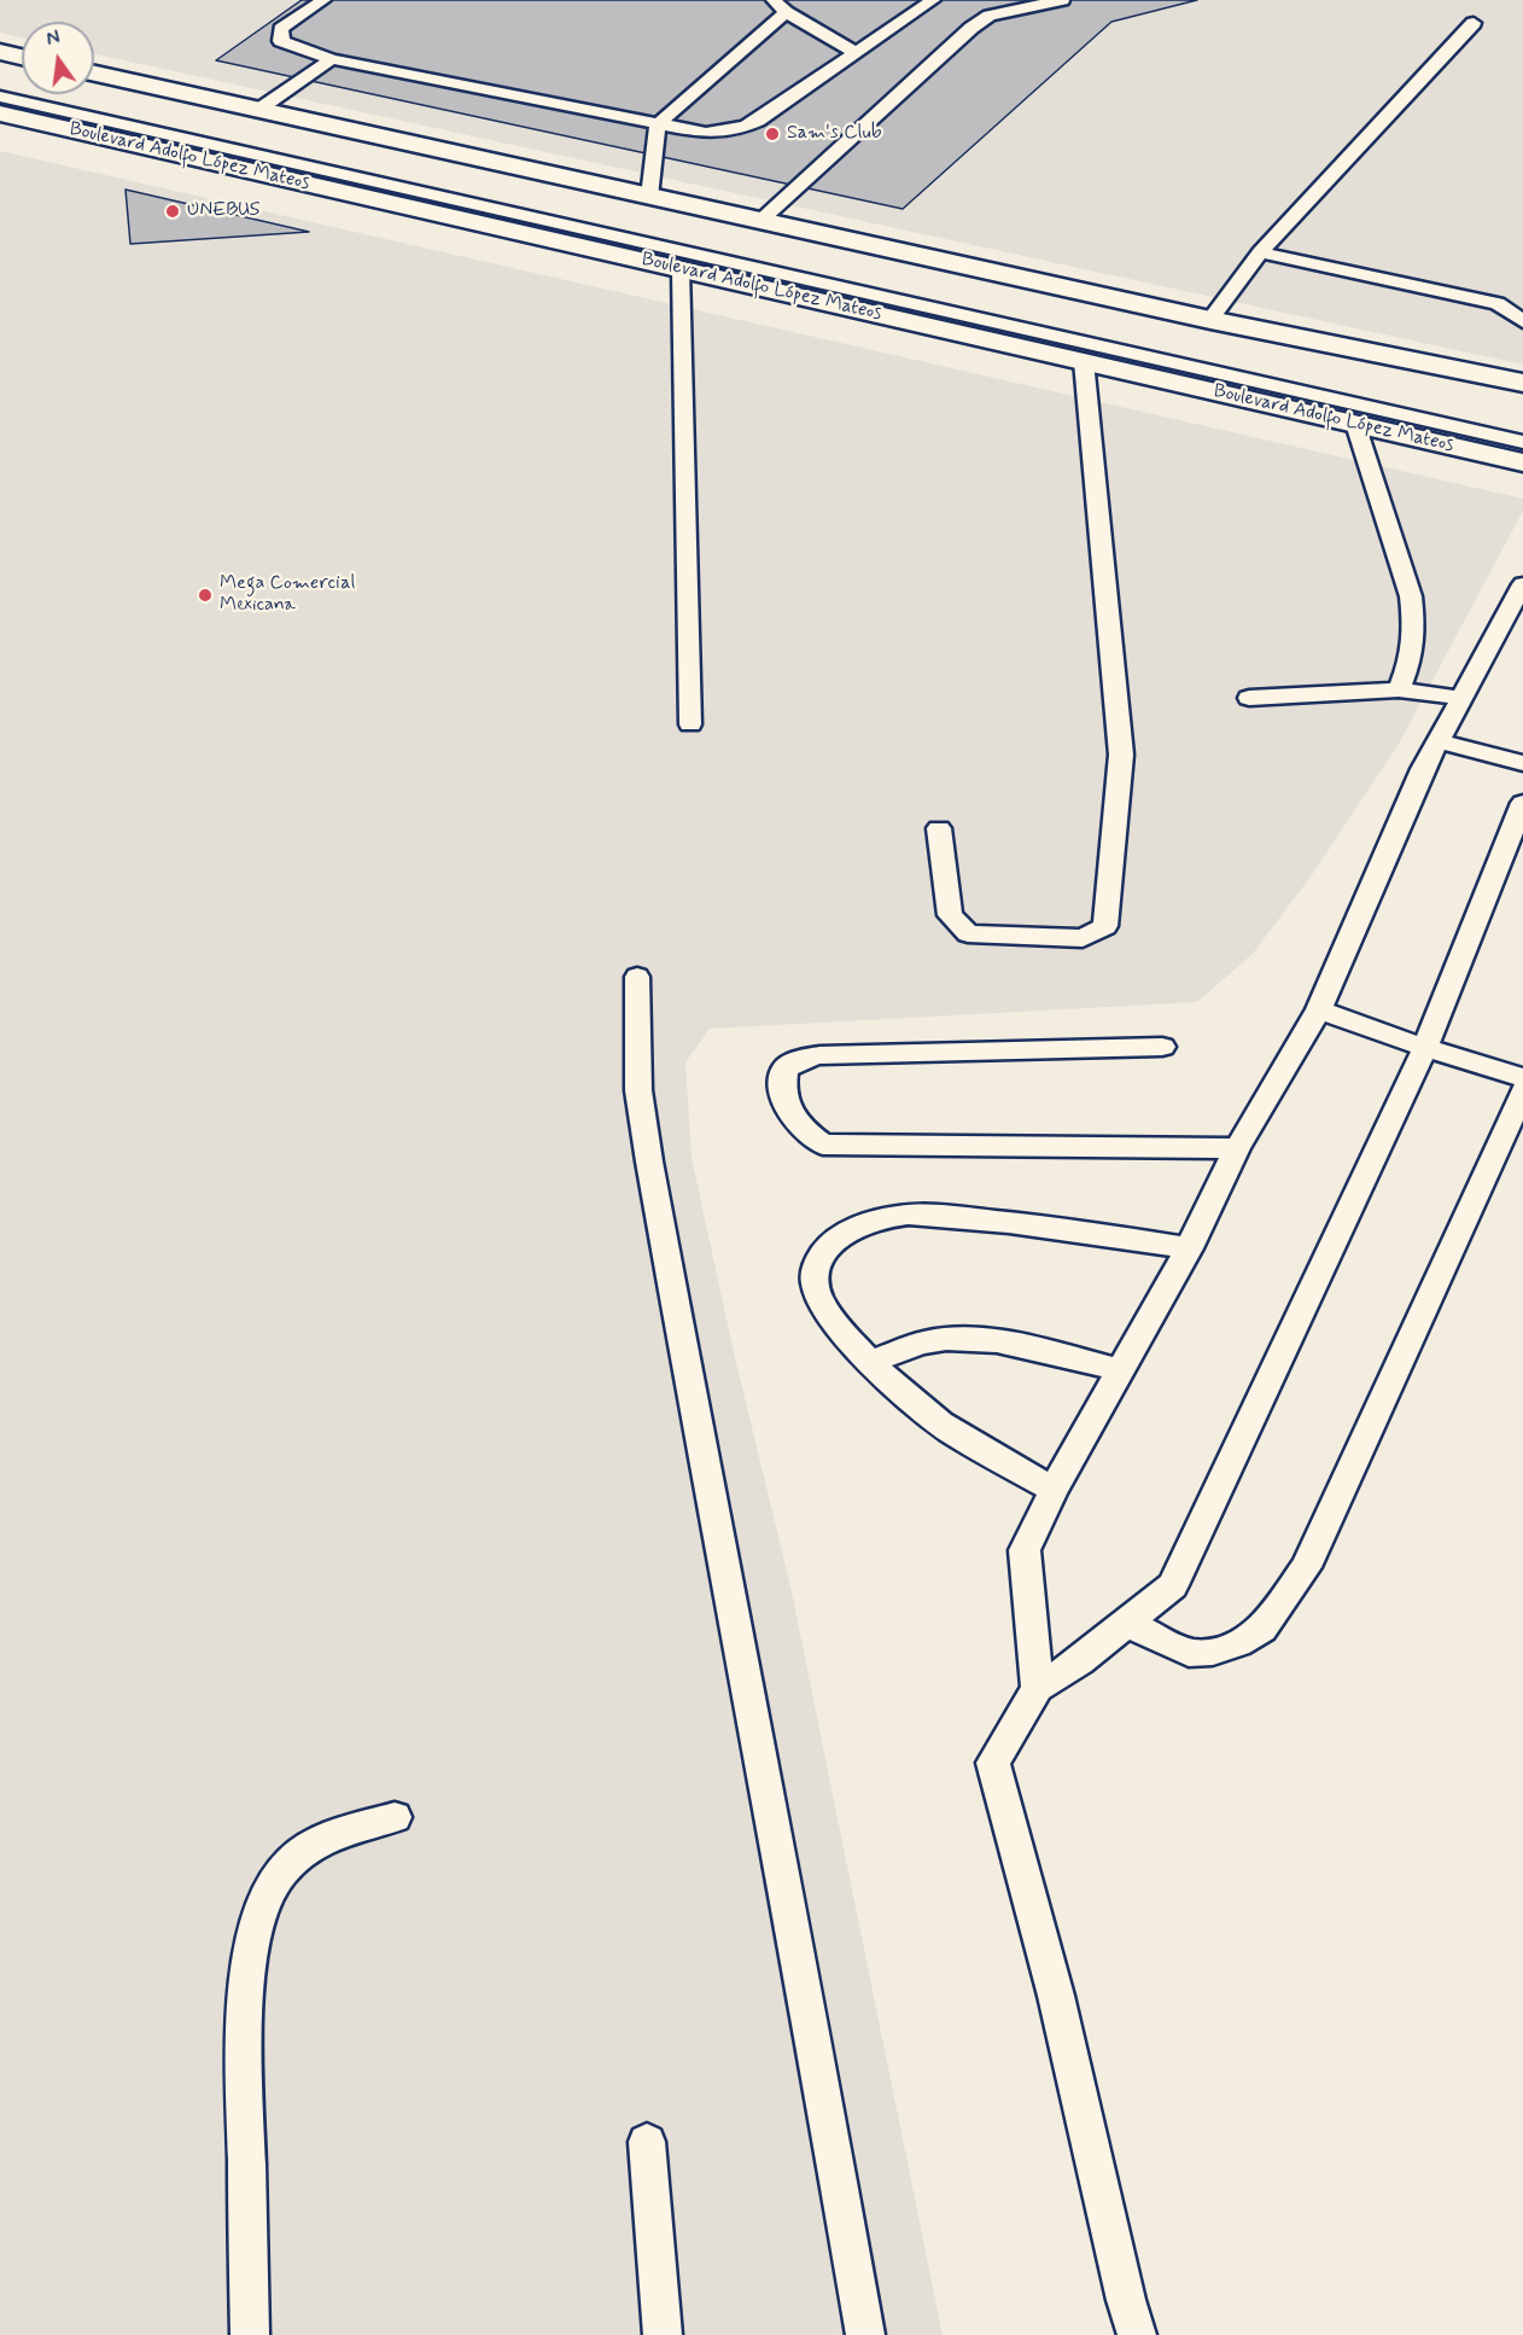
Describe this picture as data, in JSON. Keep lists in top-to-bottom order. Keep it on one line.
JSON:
{"streets":{"main road":["Boulevard Adolfo López Mateos"]},"places":["Sam's Club","UNEBUS","Mega Comercial Mexicana"],"north":"top"}
